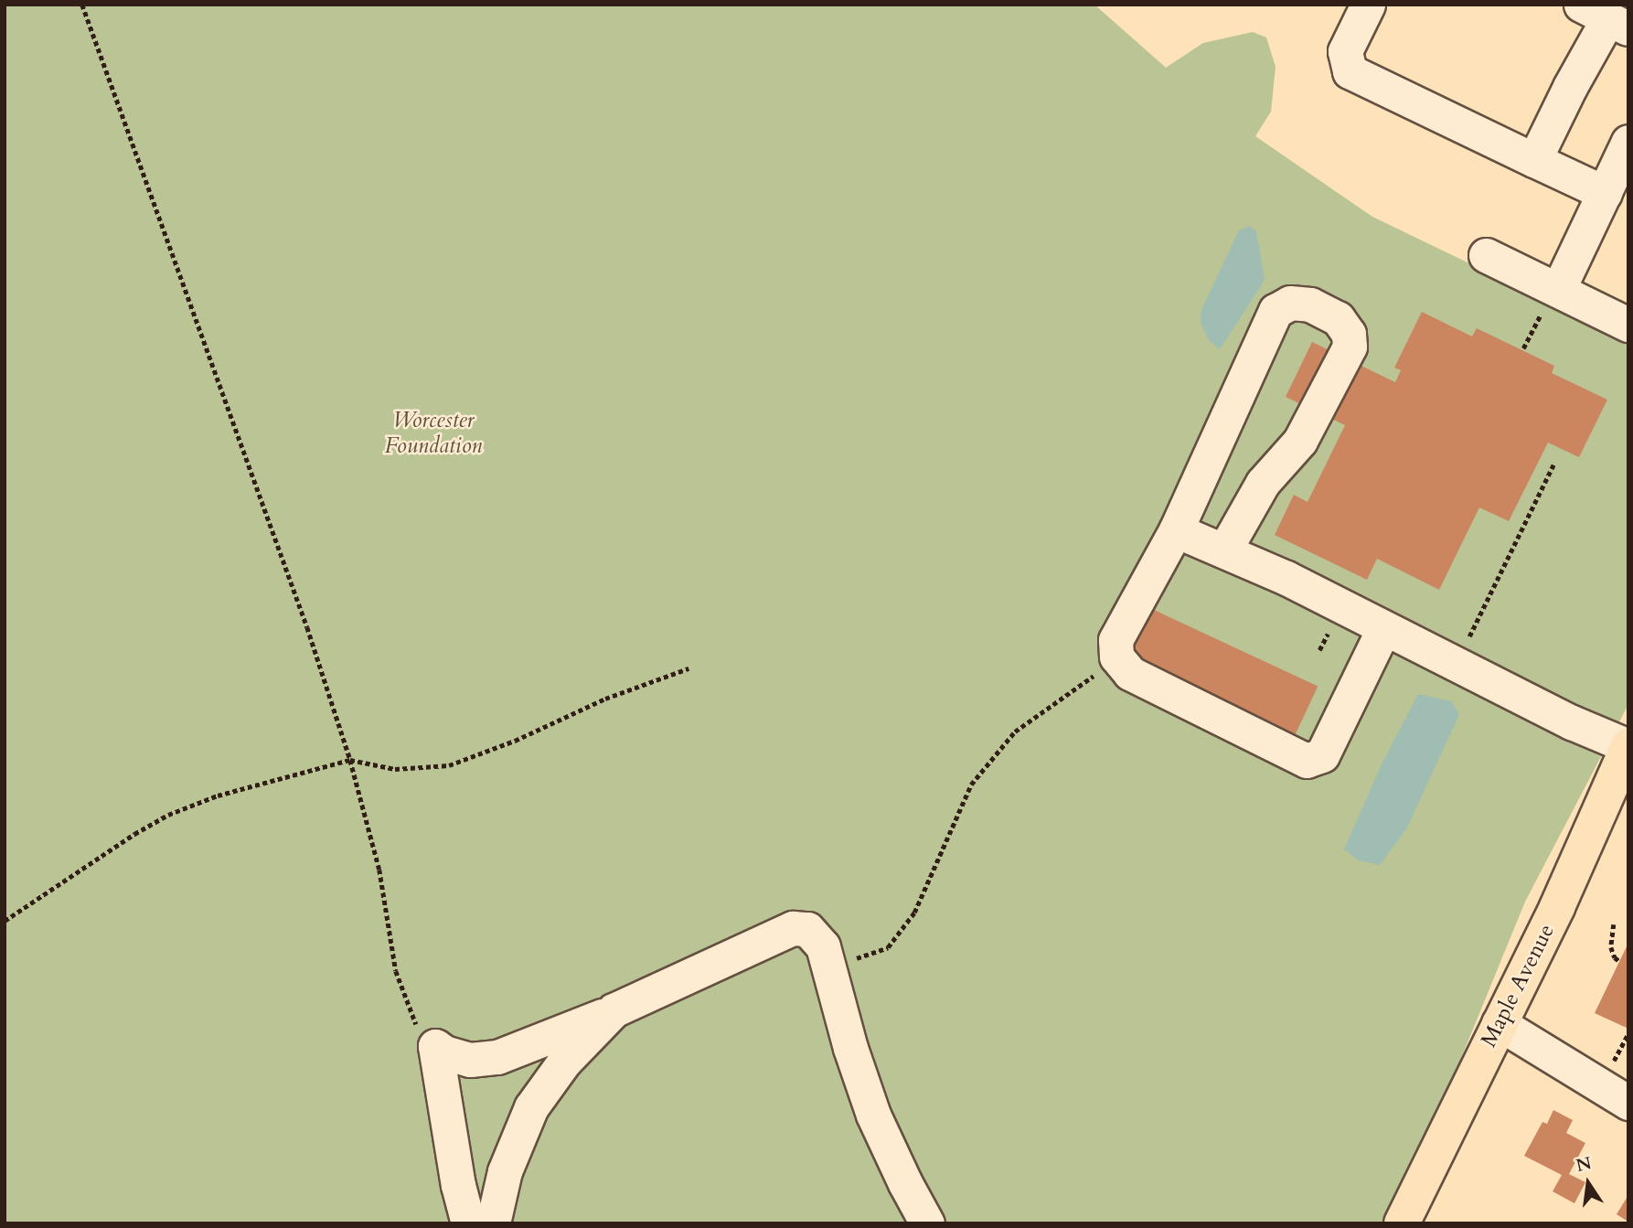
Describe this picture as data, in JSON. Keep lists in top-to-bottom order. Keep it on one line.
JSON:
{"streets":{"main road":["Maple Avenue"]},"parks":["Worcester Foundation"],"north":"top"}
